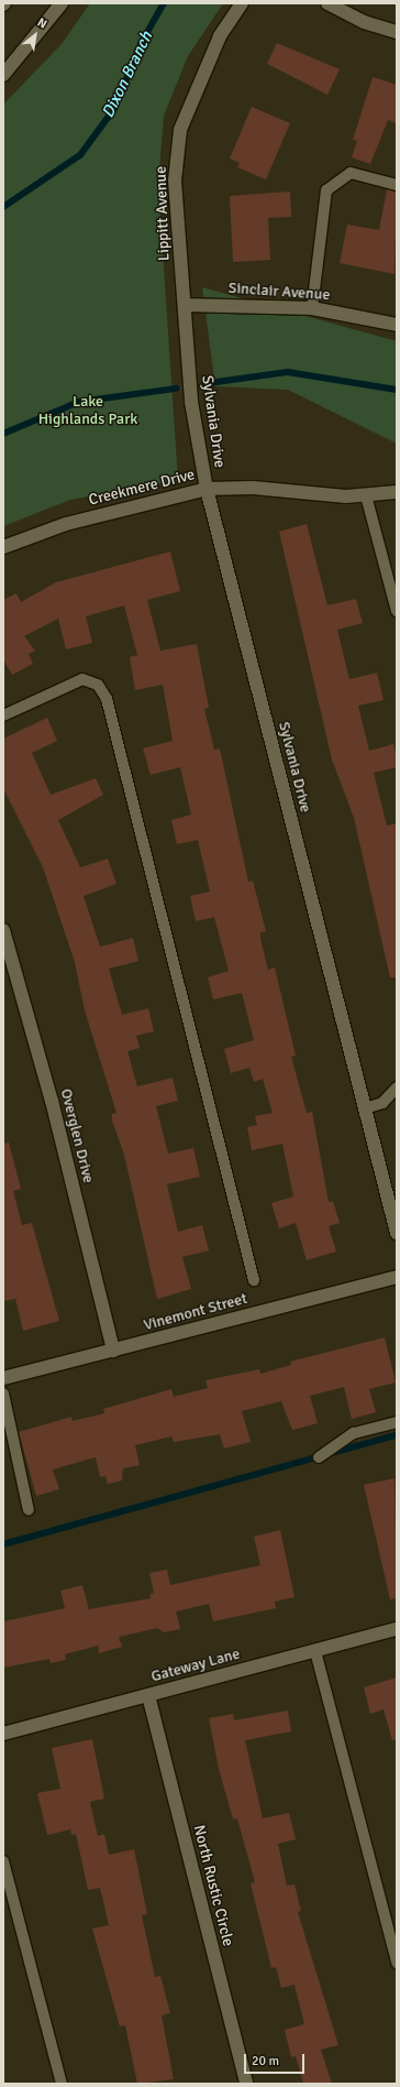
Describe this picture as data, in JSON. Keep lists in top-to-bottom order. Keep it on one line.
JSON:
{"streets":{"street":["Lippitt Avenue","Sinclair Avenue","Sylvania Drive","Creekmere Drive","Overglen Drive","Vinemont Street","Gateway Lane","North Rustic Circle"]},"crossings":[["Lippitt Avenue","Sinclair Avenue"],["Lippitt Avenue","Sylvania Drive"],["Sinclair Avenue","Sylvania Drive"],["Sylvania Drive","Creekmere Drive"],["Overglen Drive","Vinemont Street"],["Gateway Lane","North Rustic Circle"]],"water":["Dixon Branch"],"parks":["Lake Highlands Park"],"scale_bar":"20 m","north":"top right"}
